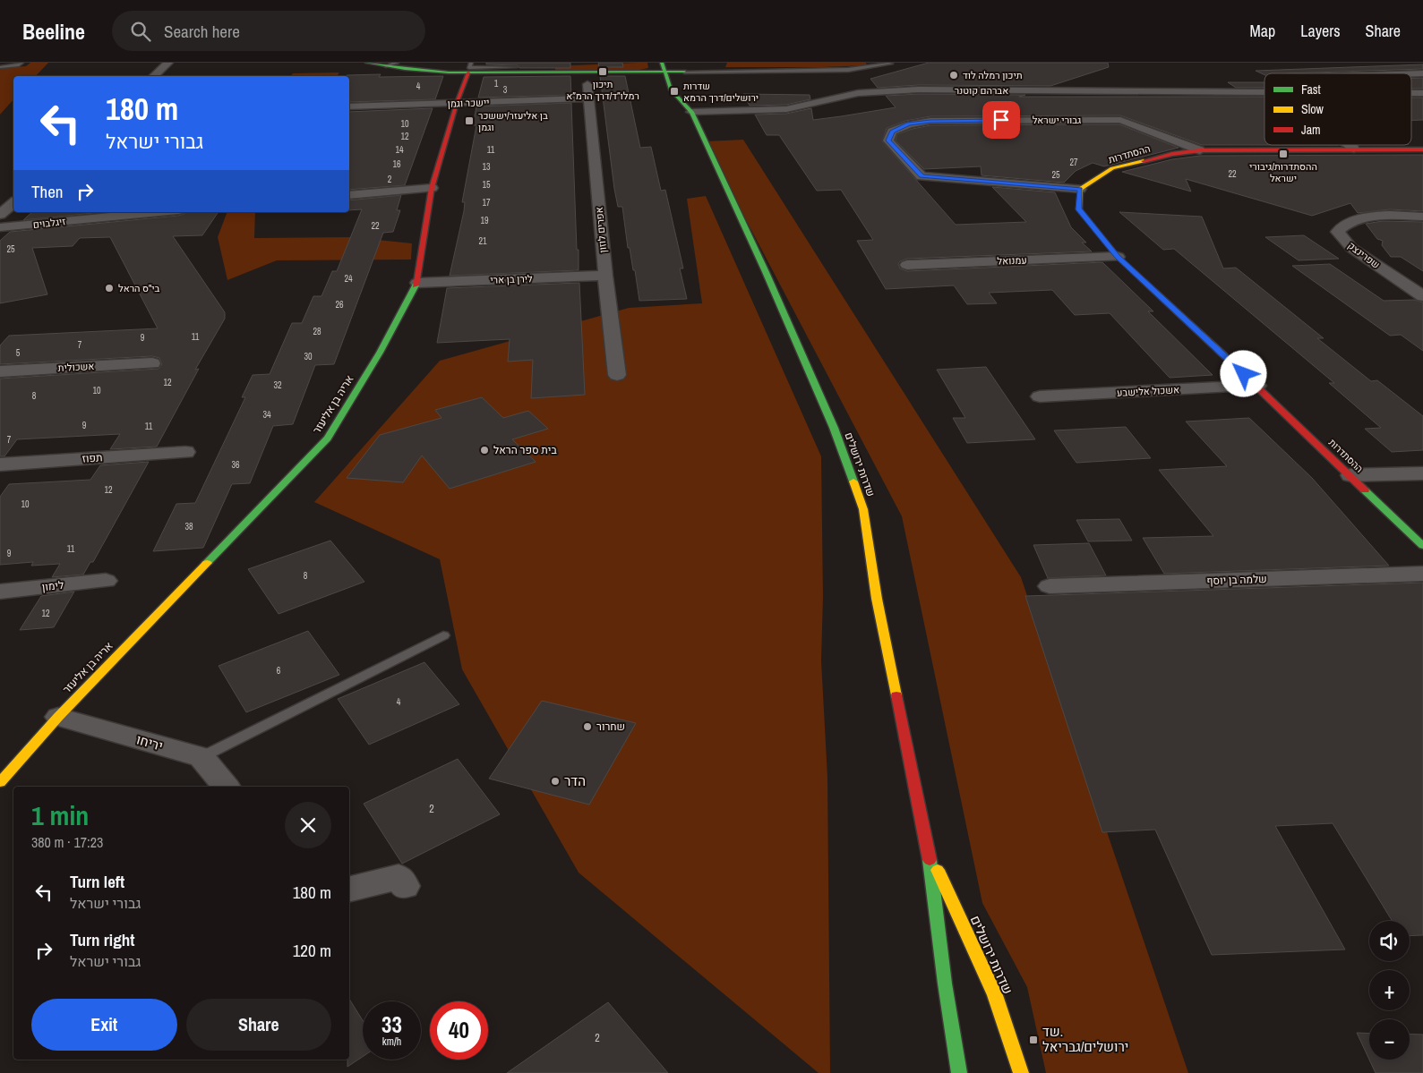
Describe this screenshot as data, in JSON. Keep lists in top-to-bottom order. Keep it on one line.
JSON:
{"streets":{"street":["אברהם קוטנר","יישכר וגמן","גבורי ישראל","ההסתדרות","זיגלבוים","אפרים לוזון","שפרינצק","עמנואל","לירן בן ארי","אשכולית","אשכול אלישבע","אריה בן אליעזר","תפוז","שדרות ירושלים","שלמה בן יוסף","לימון","יריחו"]},"crossings":[["אברהם קוטנר","שדרות ירושלים"],["יישכר וגמן","אפרים לוזון"],["יישכר וגמן","אריה בן אליעזר"],["גבורי ישראל","ההסתדרות"],["ההסתדרות","עמנואל"],["ההסתדרות","אשכול אלישבע"],["אפרים לוזון","לירן בן ארי"],["לירן בן ארי","אריה בן אליעזר"],["אריה בן אליעזר","יריחו"]],"places":{"transit":["תיכון רמלו״ד/דרך הרמ״א","שדרות ירושלים/דרך הרמא","בן אליעזר/יששכר וגמן","ההסתדרות/גיבורי ישראל","שד. ירושלים/גבריאל"],"other":["תיכון רמלה לוד","בי\"ס הראל","בית ספר הראל","שחרור","הדר"]},"house_numbers":["1","4","3","10","12","14","11","27","16","13","22","25","2","15","17","19","22","21","25","24","26","28","11","9","7","5","30","12","32","10","8","34","9","11","7","36","12","10","38","11","9","8","12","6","4","2","2"],"legend":["Fast","Slow","Jam"],"page":{"header":"Beeline","search":"Search here","nav":["Map","Layers","Share"],"turn":["180 m","גבורי ישראל"],"then":"Then","heading":["1 min","380 m · 17:23"],"list":[{"name":"Turn left","note":"גבורי ישראל","value":"180 m"},{"name":"Turn right","note":"גבורי ישראל","value":"120 m"}],"map_buttons":["+","−"],"buttons":["Exit","Share"],"speed":"33 km/h","limit":"40"}}
